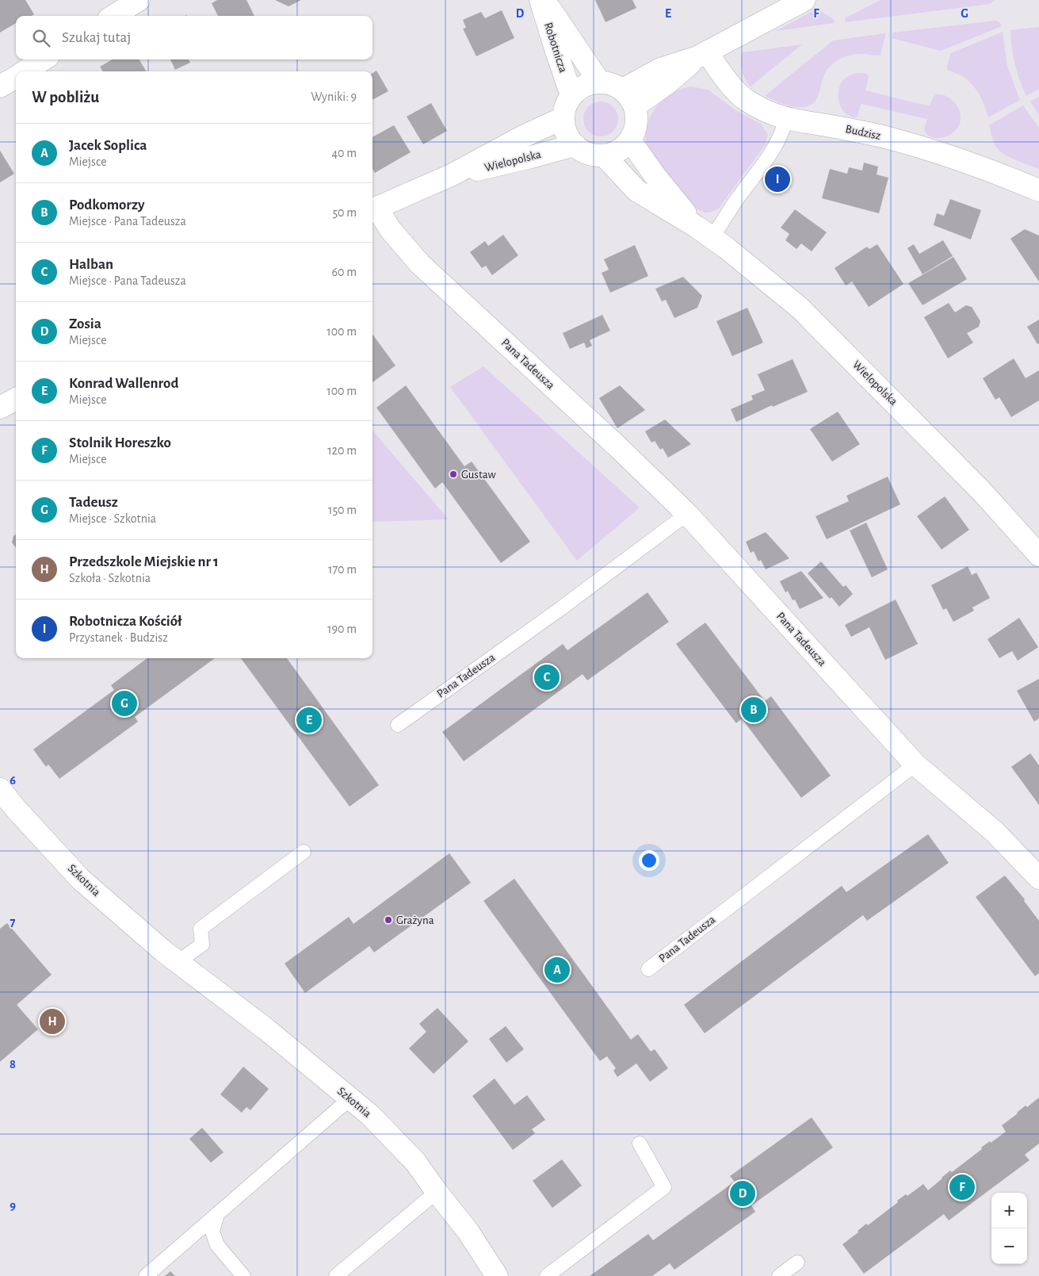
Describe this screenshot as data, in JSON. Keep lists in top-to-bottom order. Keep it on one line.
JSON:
{"streets":{"street":["Robotnicza","Budzisz","Wielopolska","Pana Tadeusza","Szkotnia"]},"crossings":[["Robotnicza","Wielopolska"],["Wielopolska","Pana Tadeusza"]],"places":["Gustaw","Grażyna"],"page":{"search":"Szukaj tutaj","heading":["W pobliżu","Wyniki: 9"],"list":[{"mark":"A","name":"Jacek Soplica","note":"Miejsce","value":"40 m"},{"mark":"B","name":"Podkomorzy","note":"Miejsce · Pana Tadeusza","value":"50 m"},{"mark":"C","name":"Halban","note":"Miejsce · Pana Tadeusza","value":"60 m"},{"mark":"D","name":"Zosia","note":"Miejsce","value":"100 m"},{"mark":"E","name":"Konrad Wallenrod","note":"Miejsce","value":"100 m"},{"mark":"F","name":"Stolnik Horeszko","note":"Miejsce","value":"120 m"},{"mark":"G","name":"Tadeusz","note":"Miejsce · Szkotnia","value":"150 m"},{"mark":"H","name":"Przedszkole Miejskie nr 1","note":"Szkoła · Szkotnia","value":"170 m"},{"mark":"I","name":"Robotnicza Kościół","note":"Przystanek · Budzisz","value":"190 m"}],"pins":["I","C","G","B","E","A","H","F","D"],"map_buttons":["+","−"]},"grid":{"columns":["D","E","F","G"],"rows":["6","7","8","9"]}}
